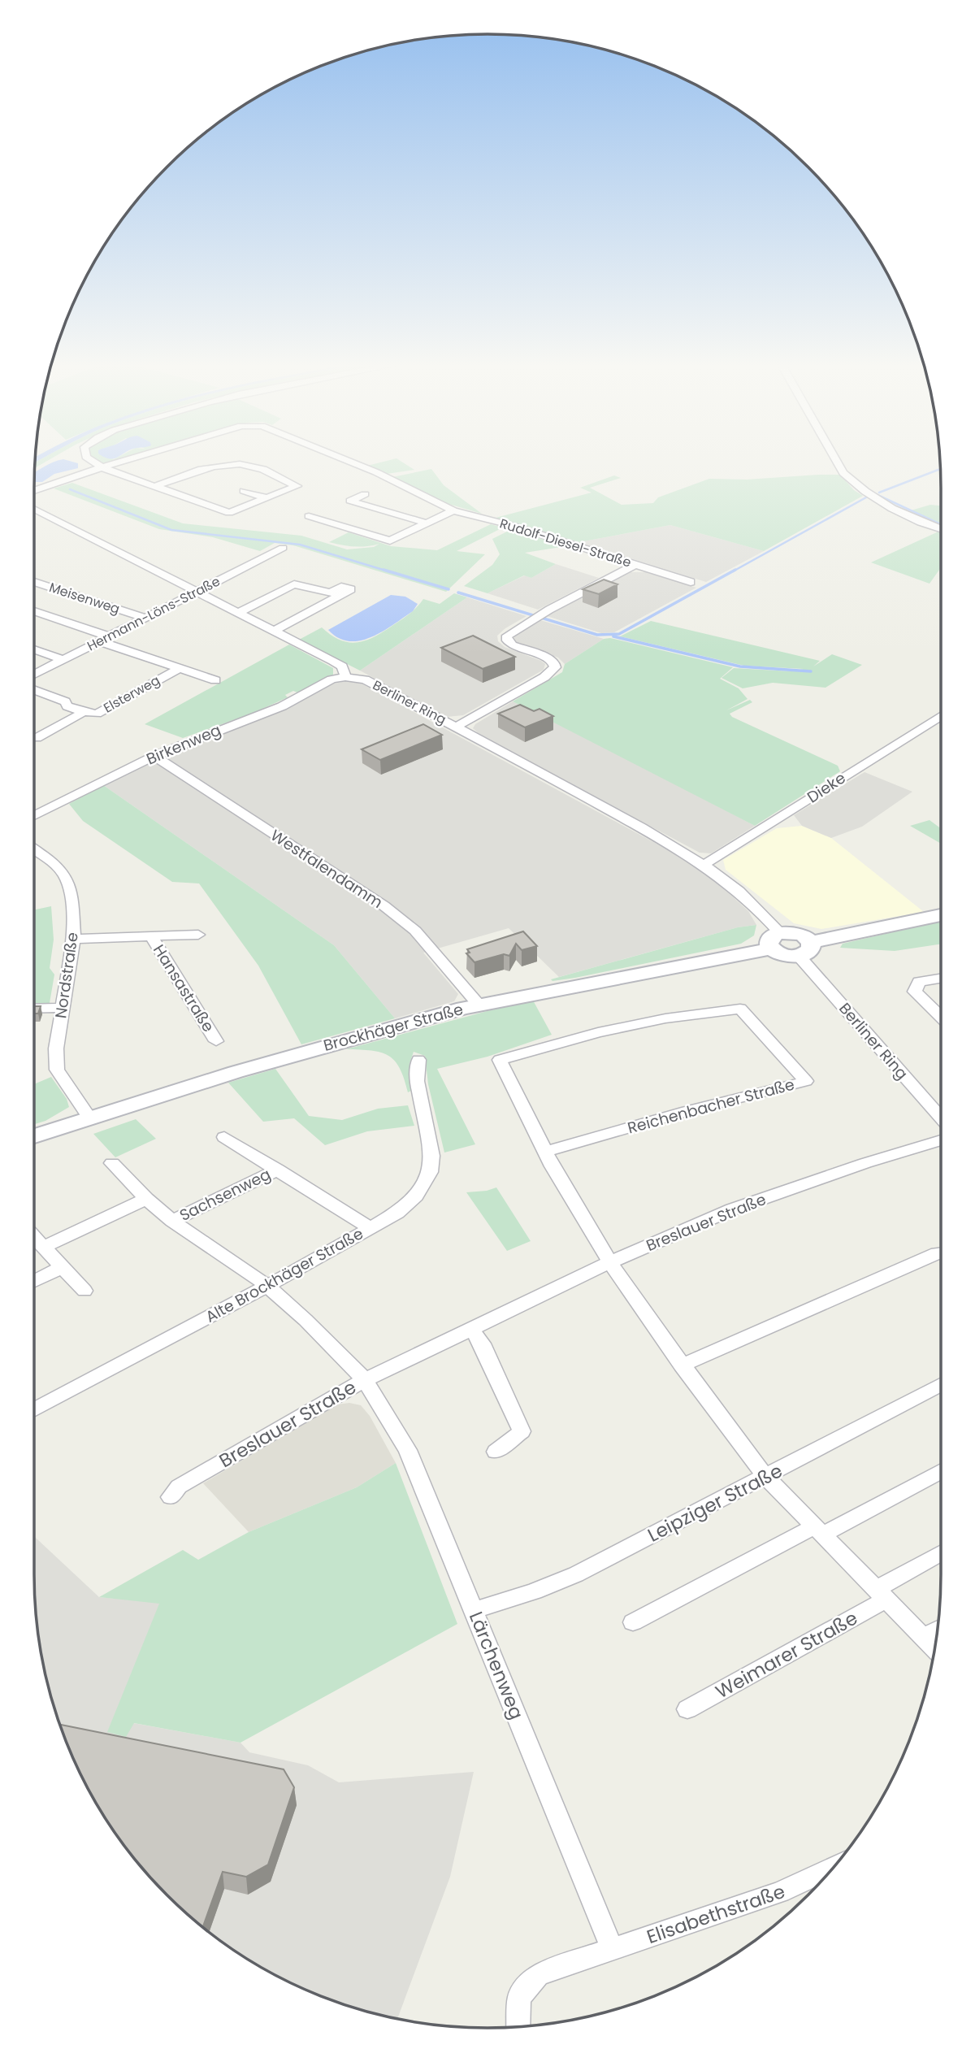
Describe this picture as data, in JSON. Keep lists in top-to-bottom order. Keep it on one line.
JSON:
{"streets":{"street":["Rudolf-Diesel-Straße","Meisenweg","Hermann-Löns-Straße","Elsterweg","Berliner Ring","Birkenweg","Dieke","Westfalendamm","Nordstraße","Hansastraße","Brockhäger Straße","Reichenbacher Straße","Sachsenweg","Breslauer Straße","Alte Brockhäger Straße","Leipziger Straße","Weimarer Straße","Lärchenweg","Elisabethstraße"]},"crossings":[["Meisenweg","Hermann-Löns-Straße"],["Hermann-Löns-Straße","Elsterweg"],["Berliner Ring","Birkenweg"],["Berliner Ring","Dieke"],["Berliner Ring","Brockhäger Straße"],["Birkenweg","Westfalendamm"],["Westfalendamm","Brockhäger Straße"],["Nordstraße","Hansastraße"],["Nordstraße","Brockhäger Straße"],["Reichenbacher Straße","Breslauer Straße"],["Reichenbacher Straße","Leipziger Straße"],["Sachsenweg","Alte Brockhäger Straße"],["Sachsenweg","Lärchenweg"],["Breslauer Straße","Lärchenweg"],["Alte Brockhäger Straße","Lärchenweg"],["Leipziger Straße","Lärchenweg"],["Lärchenweg","Elisabethstraße"]]}
